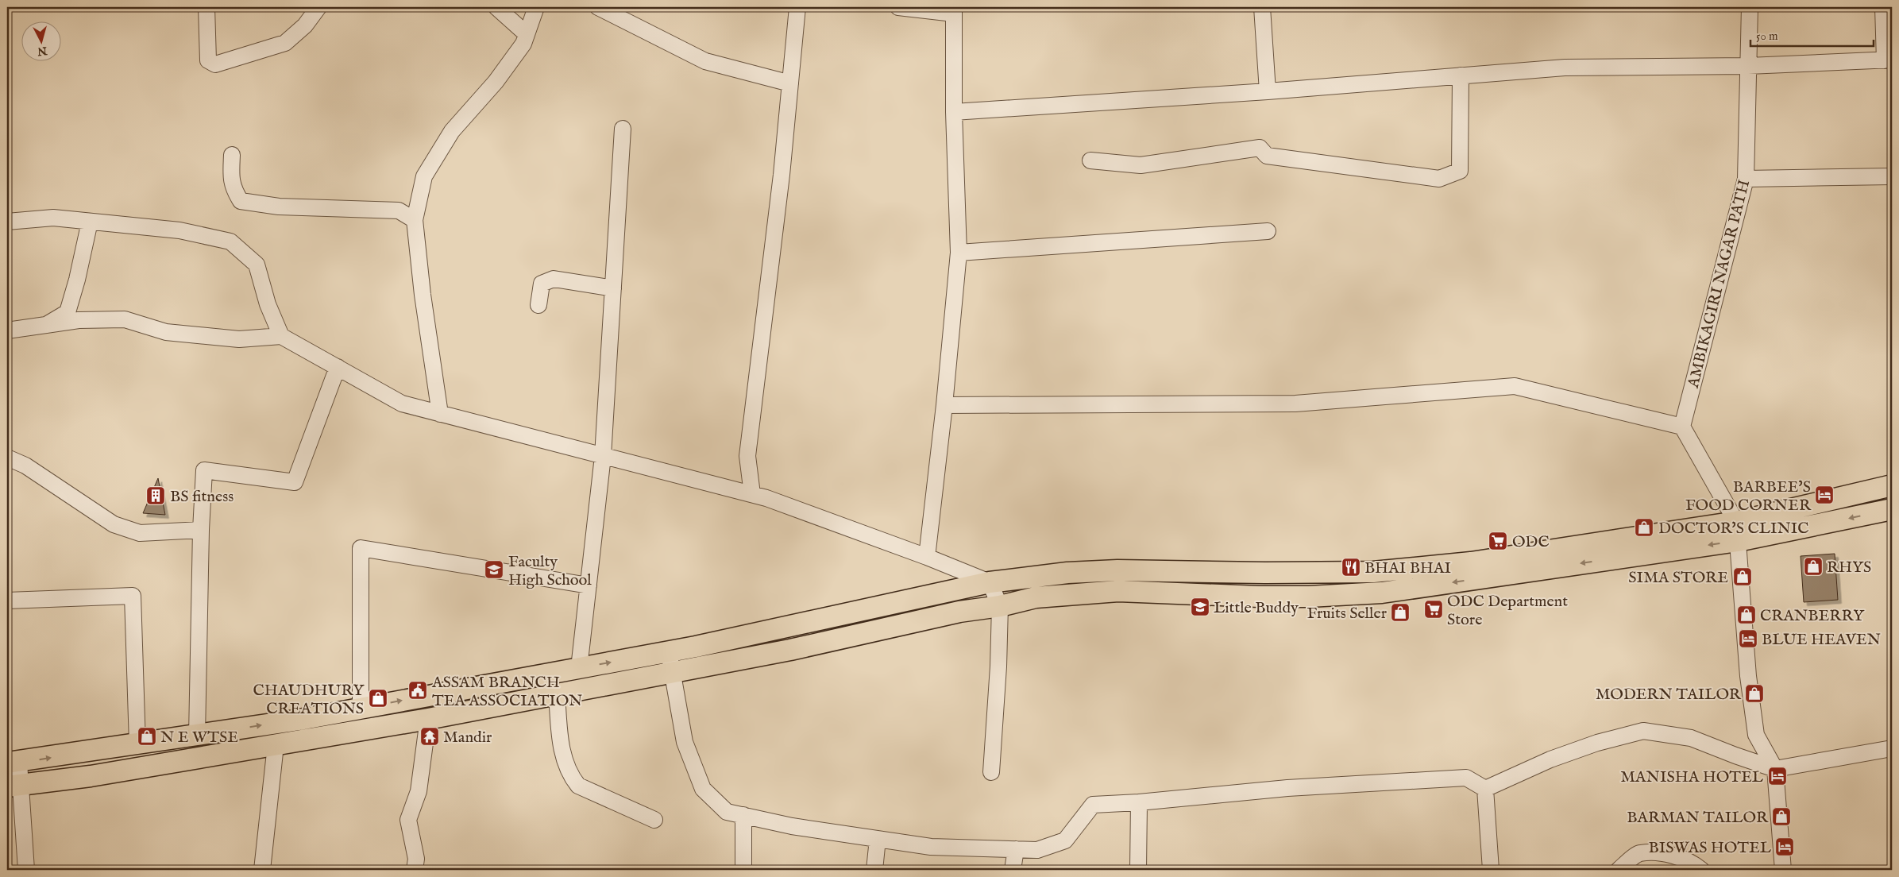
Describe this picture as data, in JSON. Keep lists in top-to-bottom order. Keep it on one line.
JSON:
{"streets":{"street":["AMBIKAGIRI NAGAR PATH"]},"places":{"hotel":["BARBEE'S FOOD CORNER","BLUE HEAVEN","MANISHA HOTEL","BISWAS HOTEL"],"building":["BS fitness"],"shop":["DOCTOR'S CLINIC","RHYS","SIMA STORE","Fruits Seller","CRANBERRY","MODERN TAILOR","CHAUDHURY CREATIONS","N E WTSE","BARMAN TAILOR"],"supermarket":["ODC","ODC Department Store"],"restaurant":["BHAI BHAI"],"school or university":["Faculty High School","Little Buddy"],"public building":["ASSAM BRANCH TEA ASSOCIATION"],"temple":["Mandir"]},"scale_bar":"50 m","north":"bottom"}
